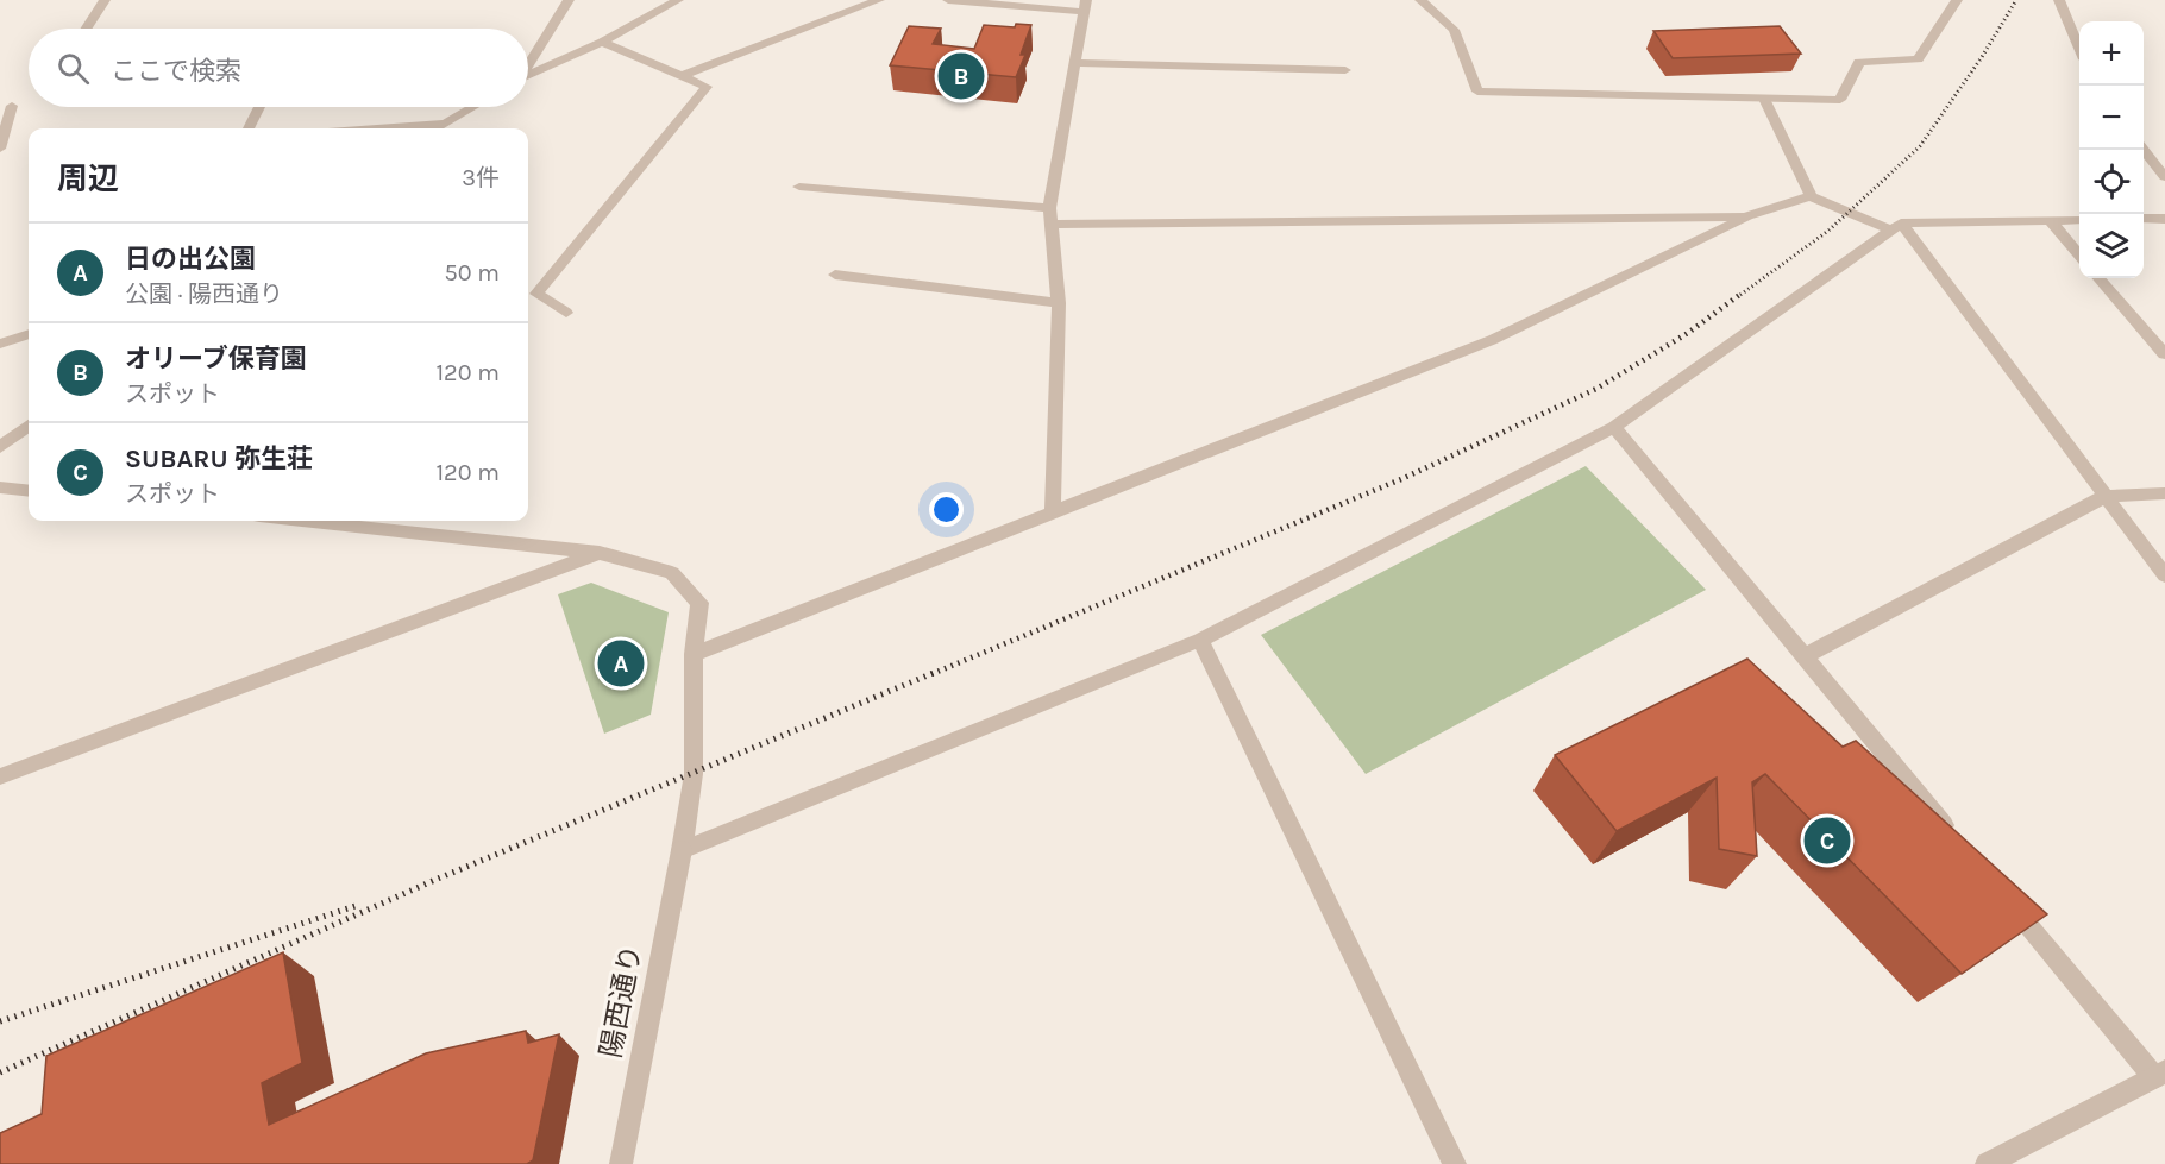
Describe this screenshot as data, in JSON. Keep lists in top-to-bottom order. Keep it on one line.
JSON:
{"streets":{"street":["陽西通り"]},"page":{"map_buttons":["+","−"],"search":"ここで検索","pins":["B","A","C"],"heading":["周辺","3件"],"list":[{"mark":"A","name":"日の出公園","note":"公園 · 陽西通り","value":"50 m"},{"mark":"B","name":"オリーブ保育園","note":"スポット","value":"120 m"},{"mark":"C","name":"SUBARU 弥生荘","note":"スポット","value":"120 m"}]}}
